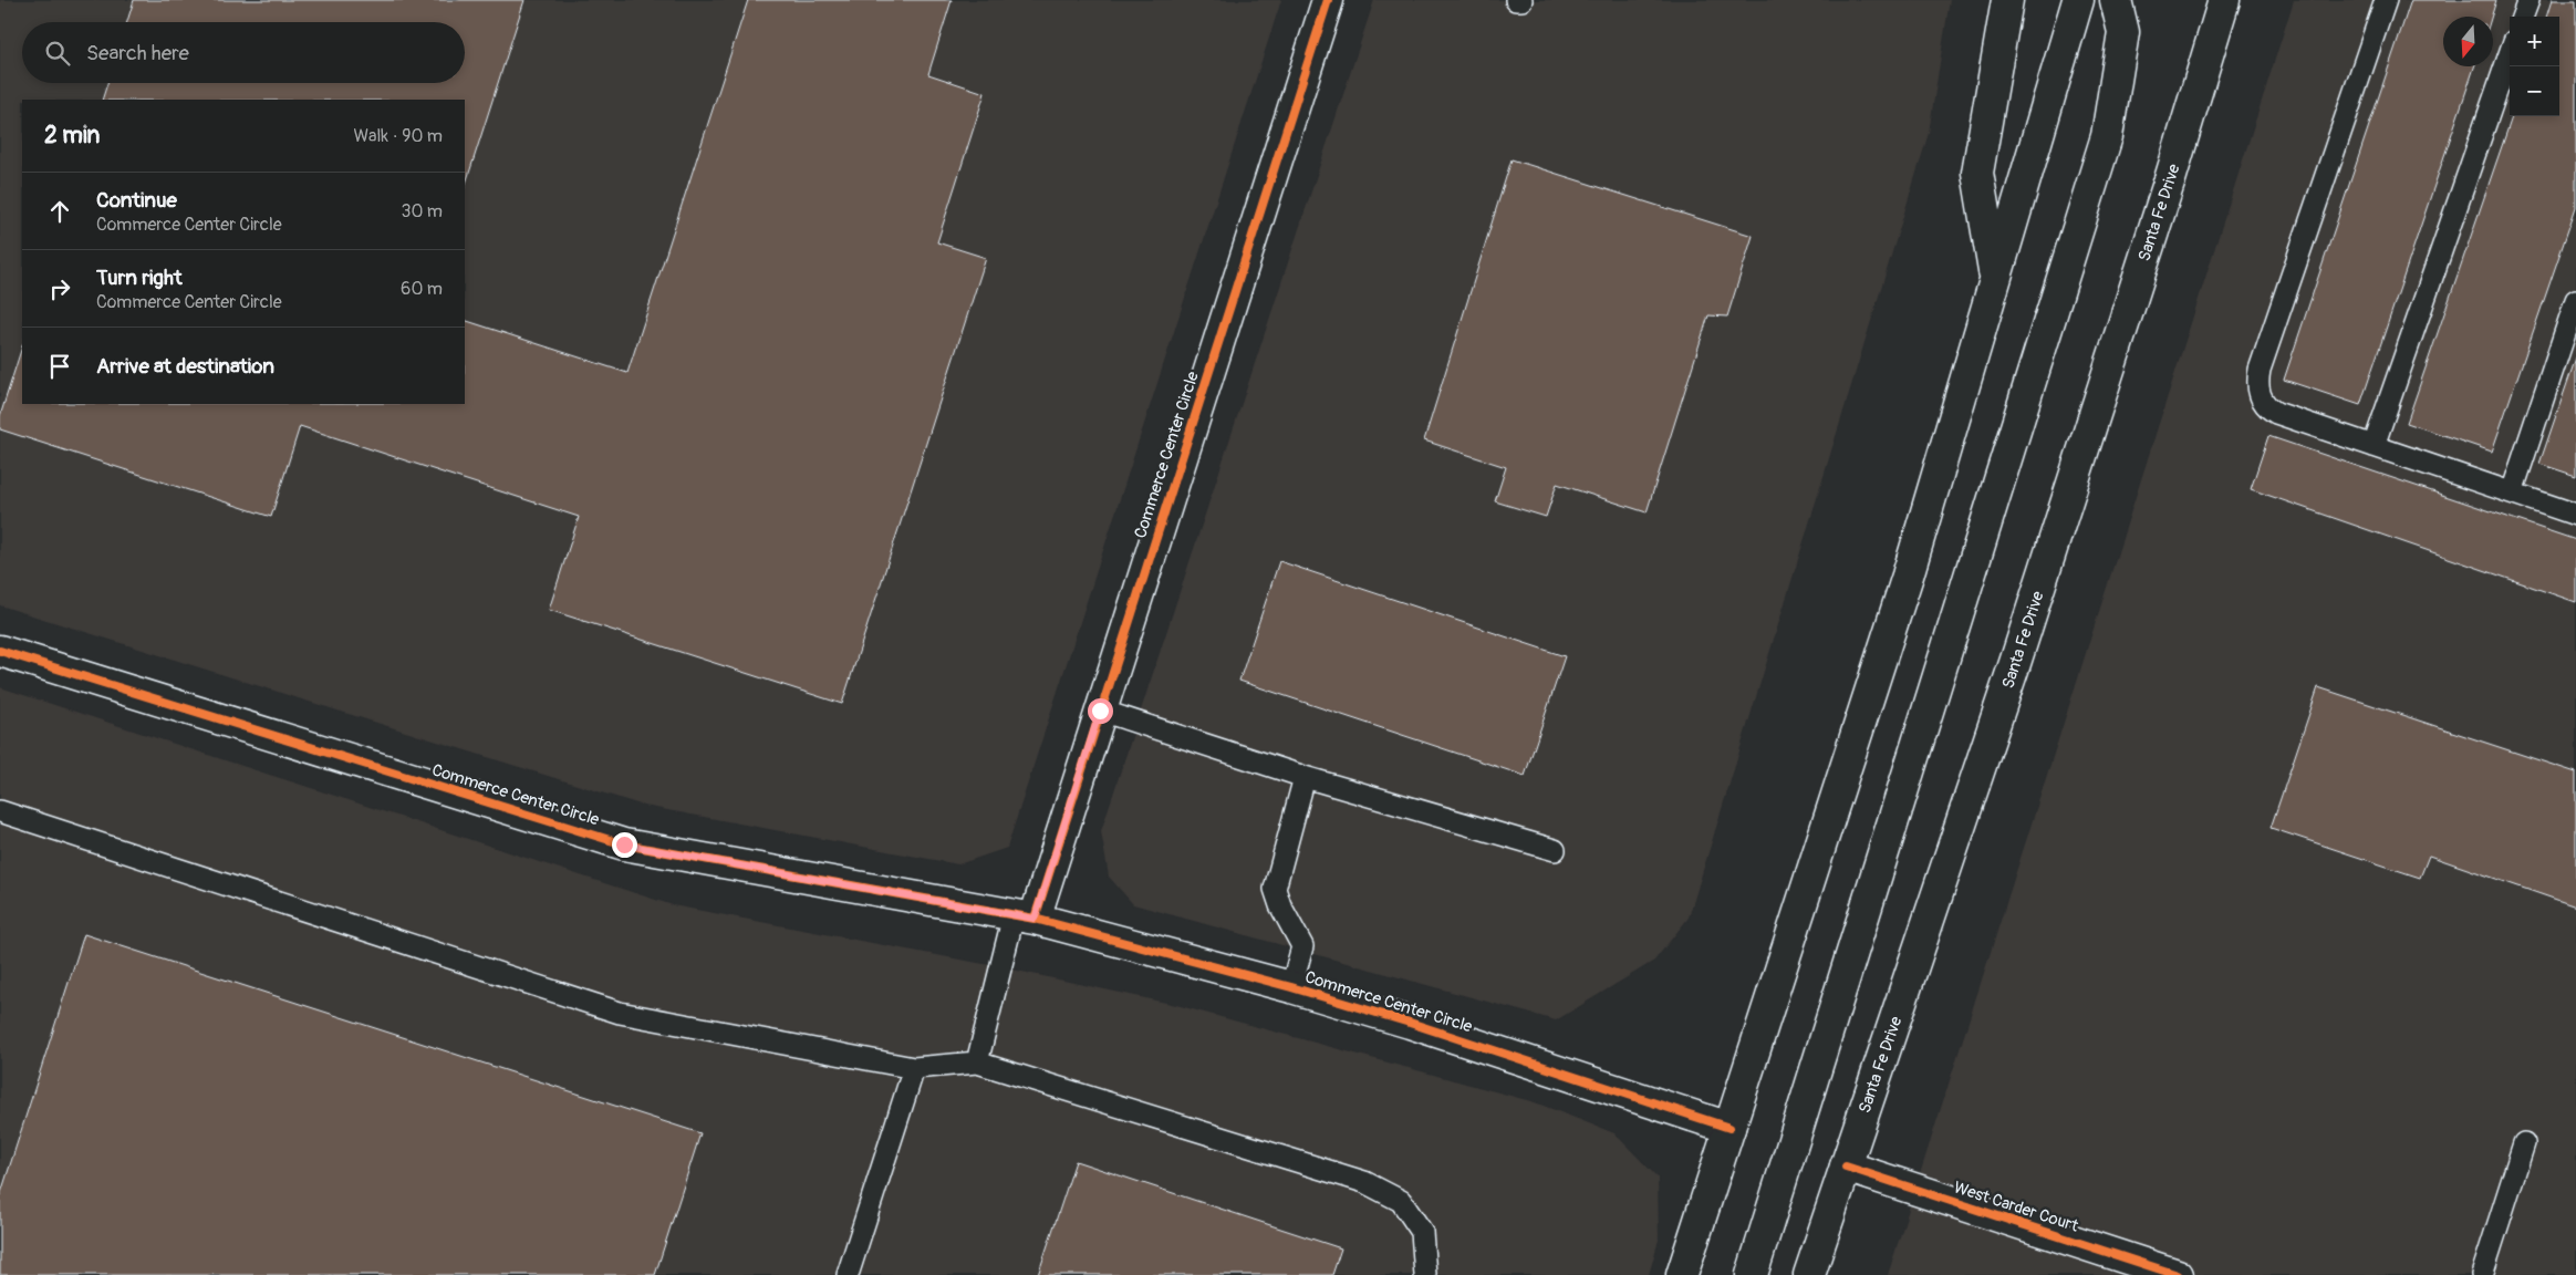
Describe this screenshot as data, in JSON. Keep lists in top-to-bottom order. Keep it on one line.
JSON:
{"streets":{"main road":["Santa Fe Drive","Commerce Center Circle","West Carder Court"]},"crossings":[["Santa Fe Drive","West Carder Court"]],"north":"bottom","page":{"map_buttons":["+","−"],"search":"Search here","heading":["2 min","Walk · 90 m"],"list":[["Continue","Commerce Center Circle","30 m"],["Turn right","Commerce Center Circle","60 m"],"Arrive at destination"]}}
